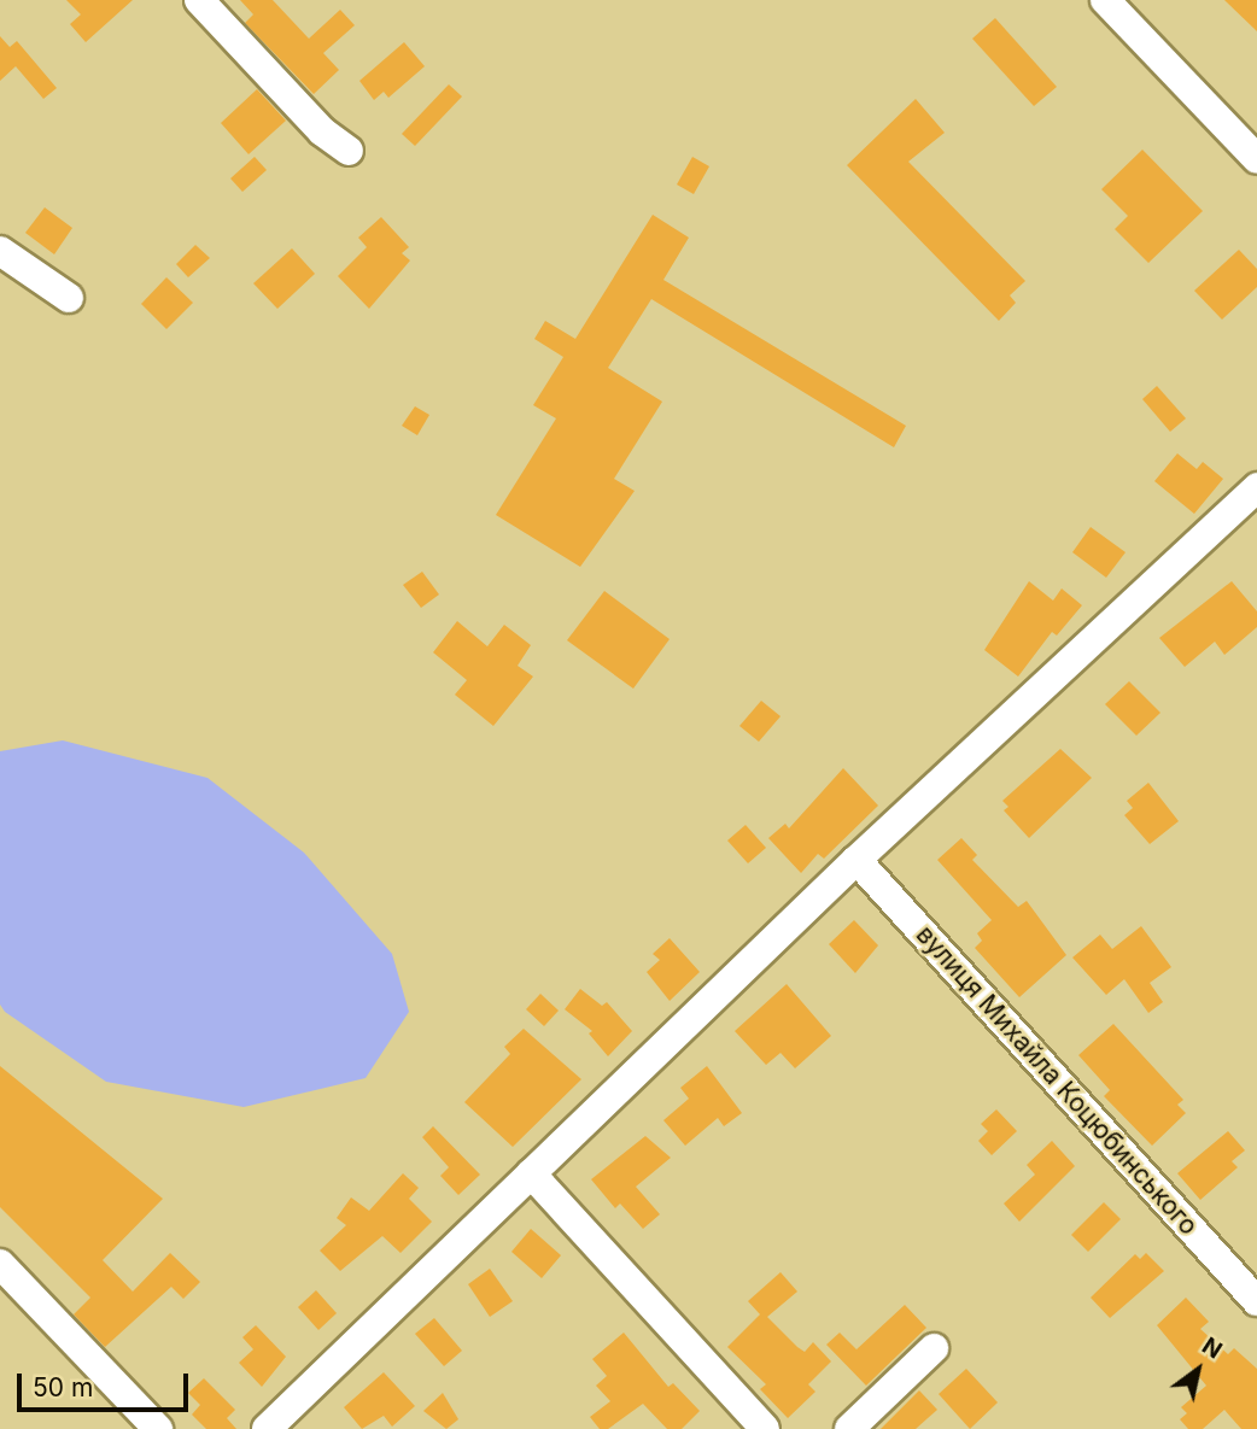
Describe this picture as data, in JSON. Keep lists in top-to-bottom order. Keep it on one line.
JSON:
{"streets":{"street":["вулиця Михайла Коцюбинського"]},"scale_bar":"50 m","north":"top right"}
